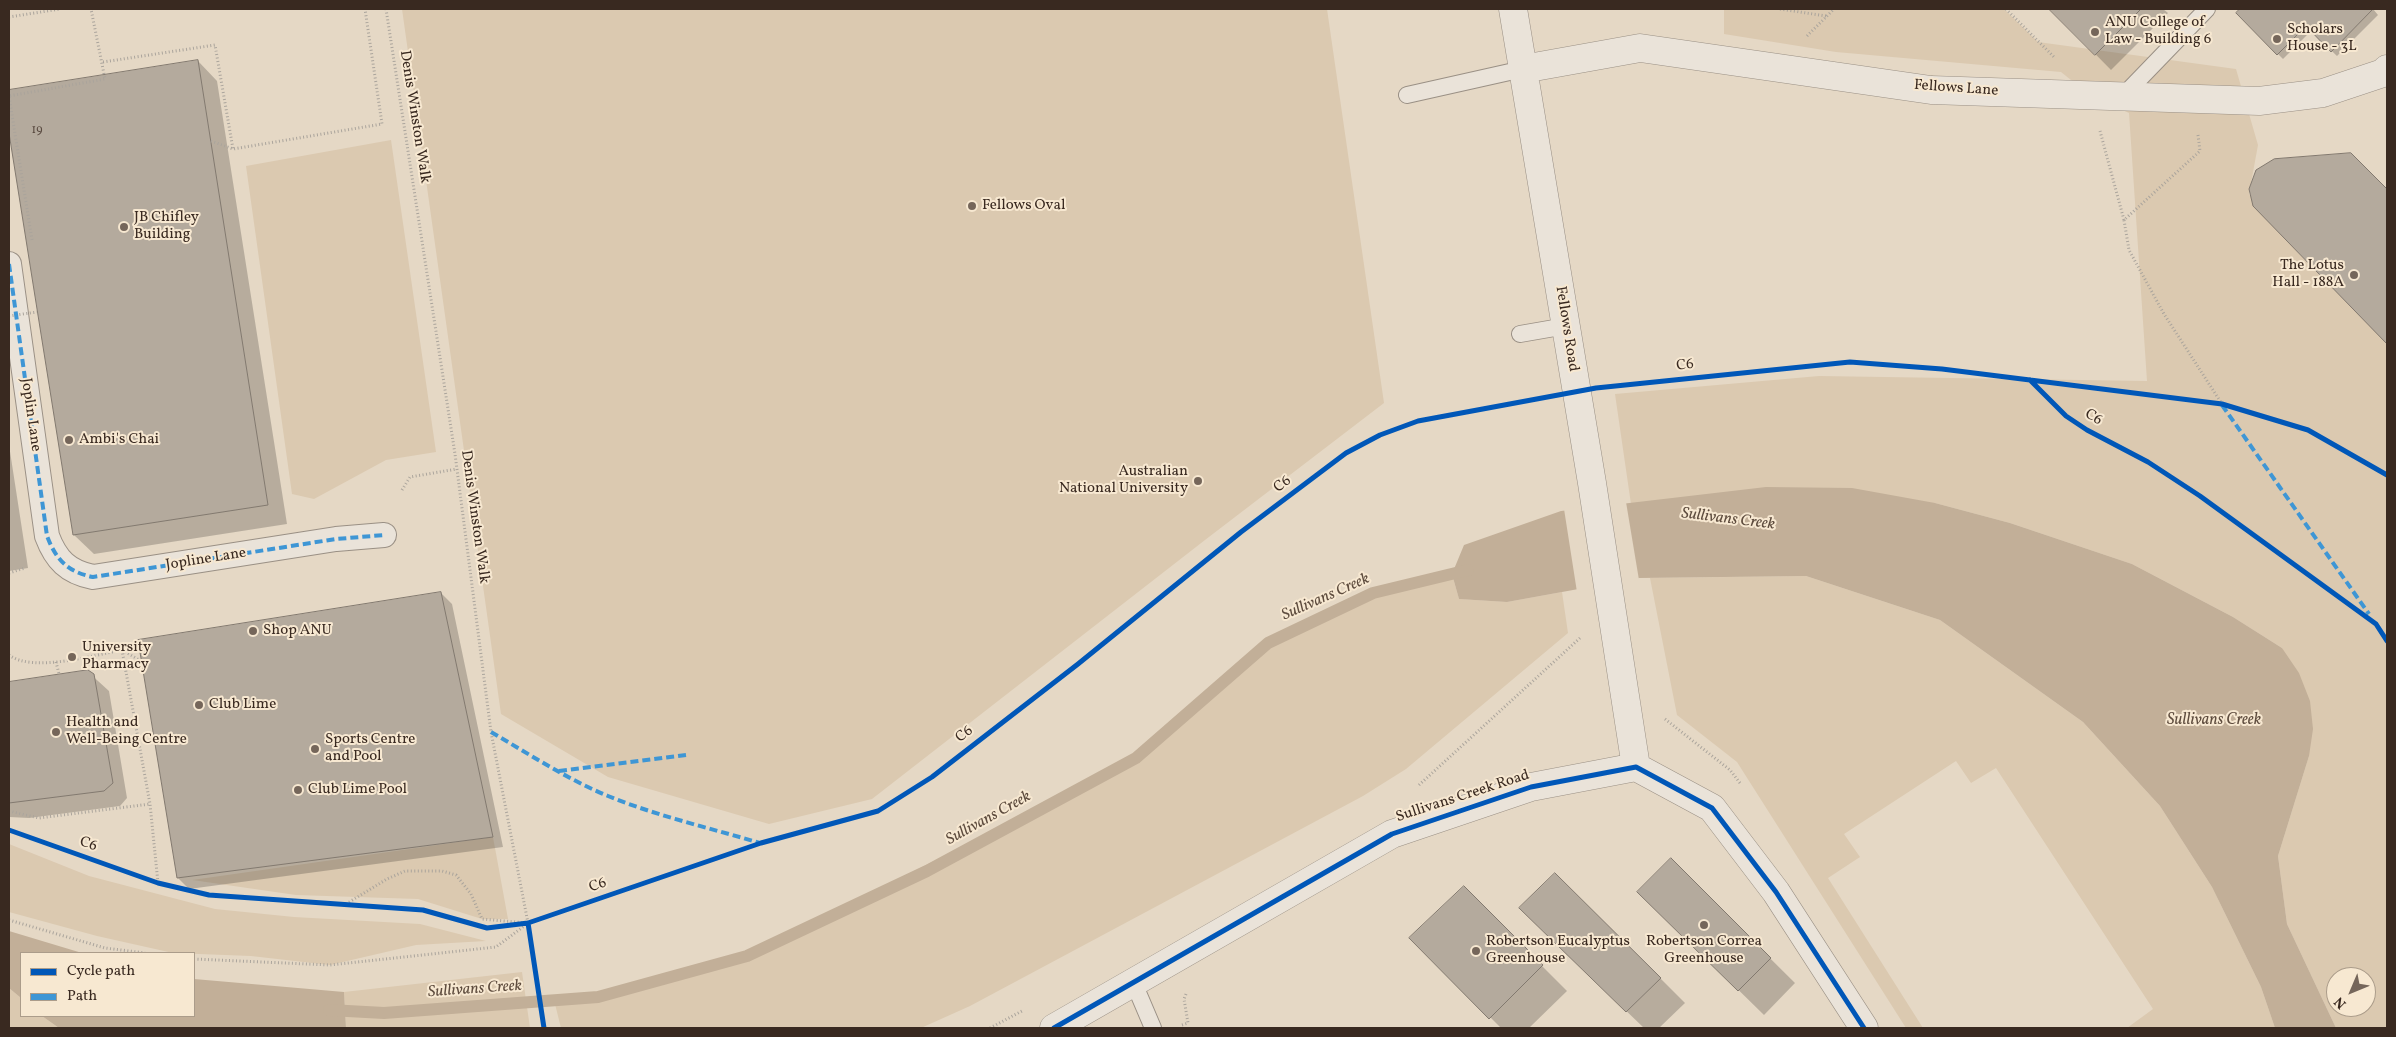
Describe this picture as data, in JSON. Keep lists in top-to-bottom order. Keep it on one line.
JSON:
{"streets":{"street":["Fellows Lane","Fellows Road","Joplin Lane","Jopline Lane","Sullivans Creek Road"],"path":["Denis Winston Walk"],"cycle path":["C6"]},"crossings":[["Fellows Lane","Fellows Road"],["Fellows Road","Sullivans Creek Road"],["Joplin Lane","Jopline Lane"]],"water":["Sullivans Creek"],"places":["ANU College of Law - Building 6","Scholars House - 3L","Fellows Oval","JB Chifley Building","The Lotus Hall - 188A","Ambi's Chai","Australian National University","Shop ANU","University Pharmacy","Club Lime","Health and Well-Being Centre","Sports Centre and Pool","Club Lime Pool","Robertson Correa Greenhouse","Robertson Eucalyptus Greenhouse"],"house_numbers":["19"],"legend":["Cycle path","Path"],"north":"bottom left"}
